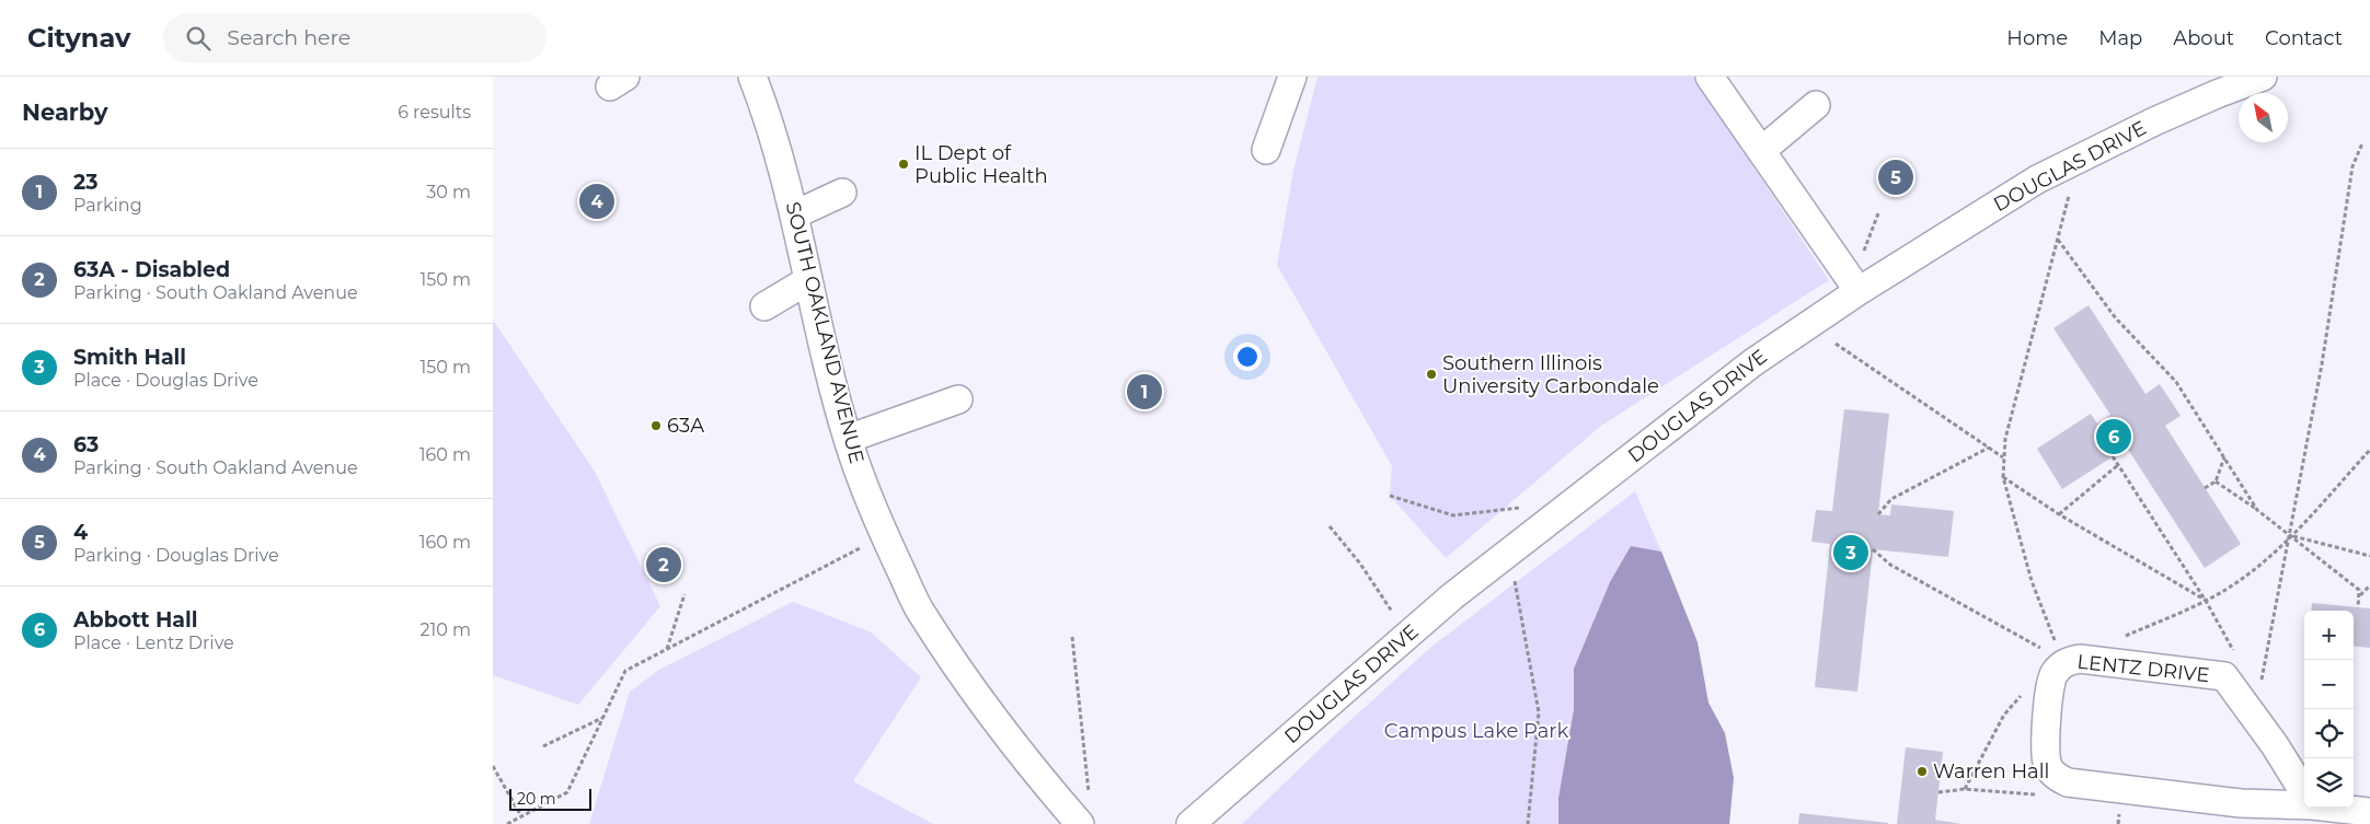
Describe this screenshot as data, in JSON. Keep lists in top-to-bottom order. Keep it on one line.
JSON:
{"streets":{"street":["DOUGLAS DRIVE","SOUTH OAKLAND AVENUE","LENTZ DRIVE"]},"parks":["Campus Lake Park"],"places":["IL Dept of Public Health","Southern Illinois University Carbondale","63A","Warren Hall"],"scale_bar":"20 m","north":"top left","page":{"header":"Citynav","search":"Search here","nav":["Home","Map","About","Contact"],"heading":["Nearby","6 results"],"list":[{"mark":"1","name":"23","note":"Parking","value":"30 m"},{"mark":"2","name":"63A - Disabled","note":"Parking · South Oakland Avenue","value":"150 m"},{"mark":"3","name":"Smith Hall","note":"Place · Douglas Drive","value":"150 m"},{"mark":"4","name":"63","note":"Parking · South Oakland Avenue","value":"160 m"},{"mark":"5","name":"4","note":"Parking · Douglas Drive","value":"160 m"},{"mark":"6","name":"Abbott Hall","note":"Place · Lentz Drive","value":"210 m"}],"pins":["5","4","1","6","3","2"],"map_buttons":["+","−"],"scale":"20 m"}}
